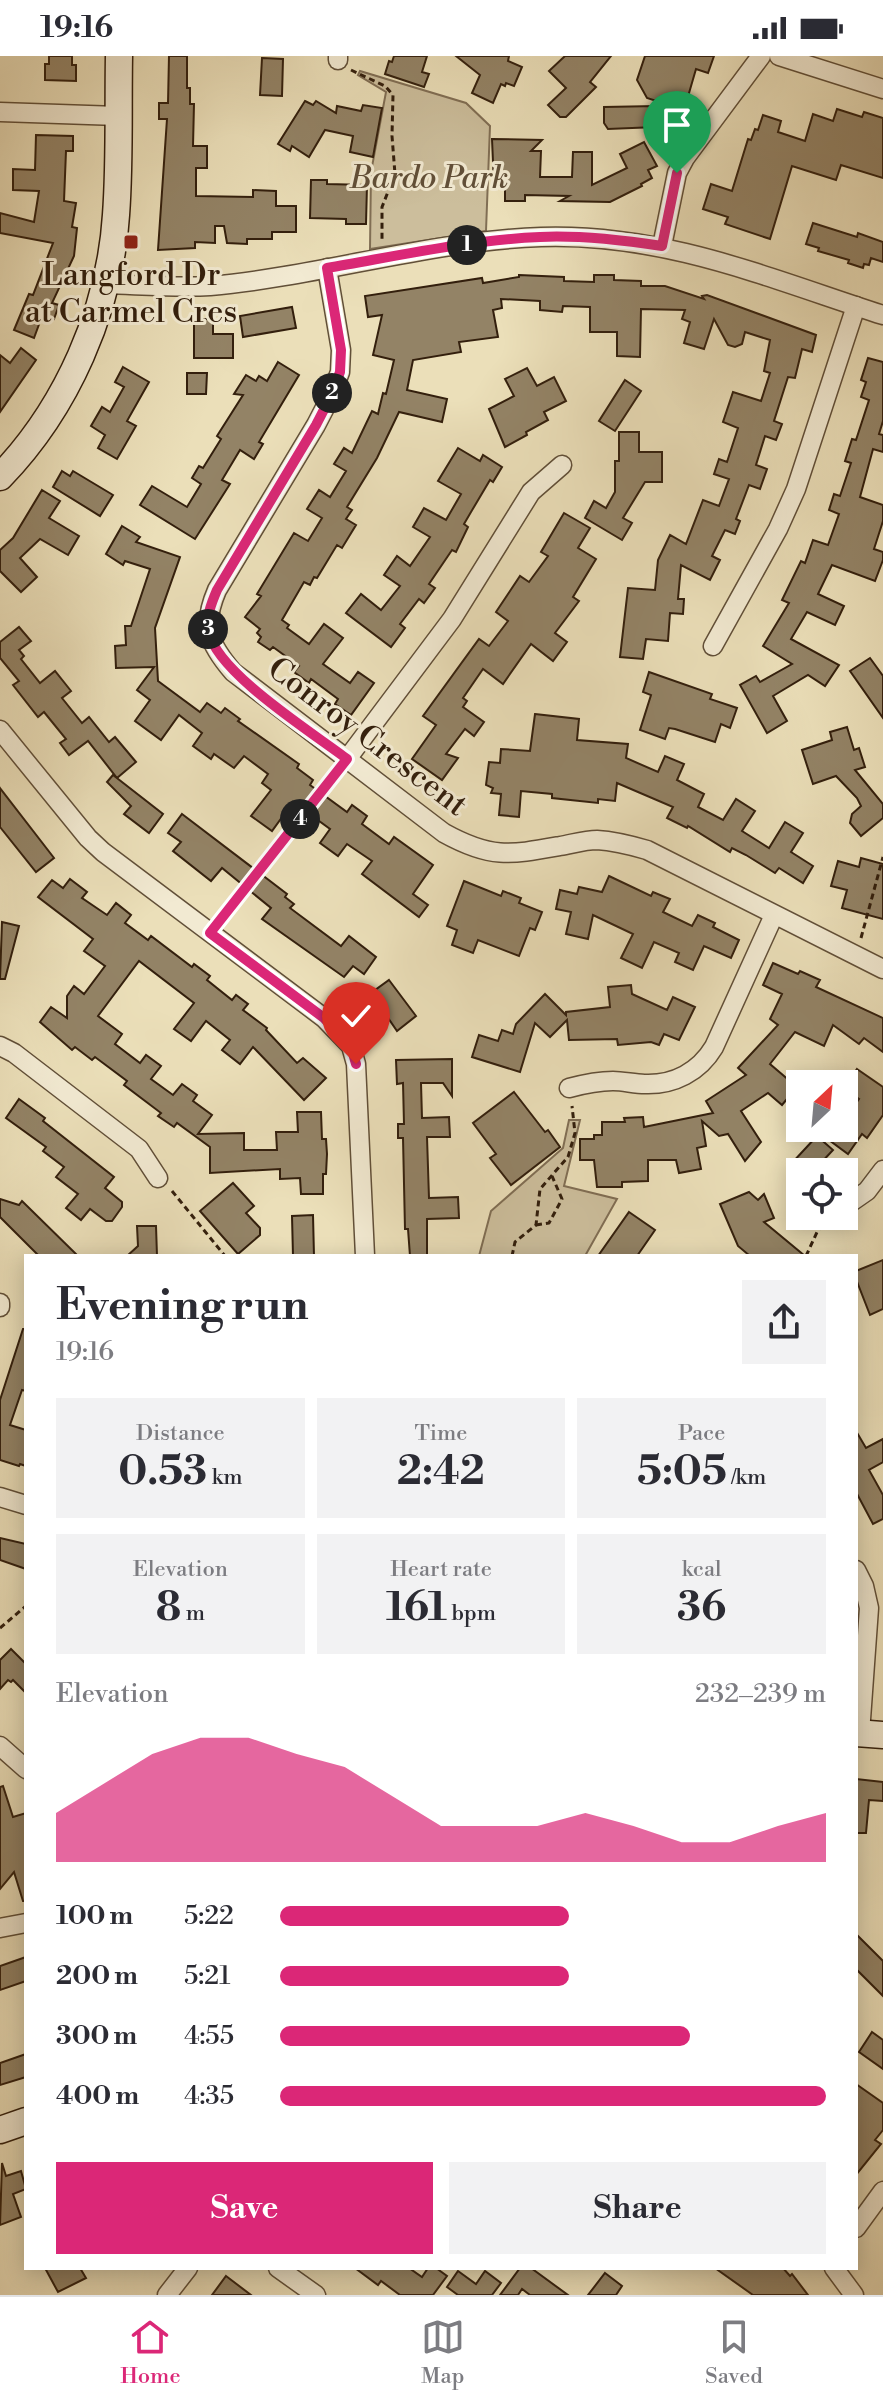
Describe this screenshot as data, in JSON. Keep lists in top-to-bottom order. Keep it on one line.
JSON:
{"streets":{"street":["Conroy Crescent"]},"parks":["Bardo Park"],"places":{"transit":["Langford Dr at Carmel Cres"]},"north":"top right","page":{"status":"19:16","pins":["1","2","3","4"],"heading":["Evening run","19:16"],"stats":[["Distance","0.53 km"],["Time","2:42"],["Pace","5:05 /km"],["Elevation","8 m"],["Heart rate","161 bpm"],["kcal","36"]],"chart":["Elevation","232–239 m"],"list":[{"name":"100 m","note":"5:22"},{"name":"200 m","note":"5:21"},{"name":"300 m","note":"4:55"},{"name":"400 m","note":"4:35"}],"buttons":["Save","Share"],"tabs":["Home","Map","Saved"]}}
